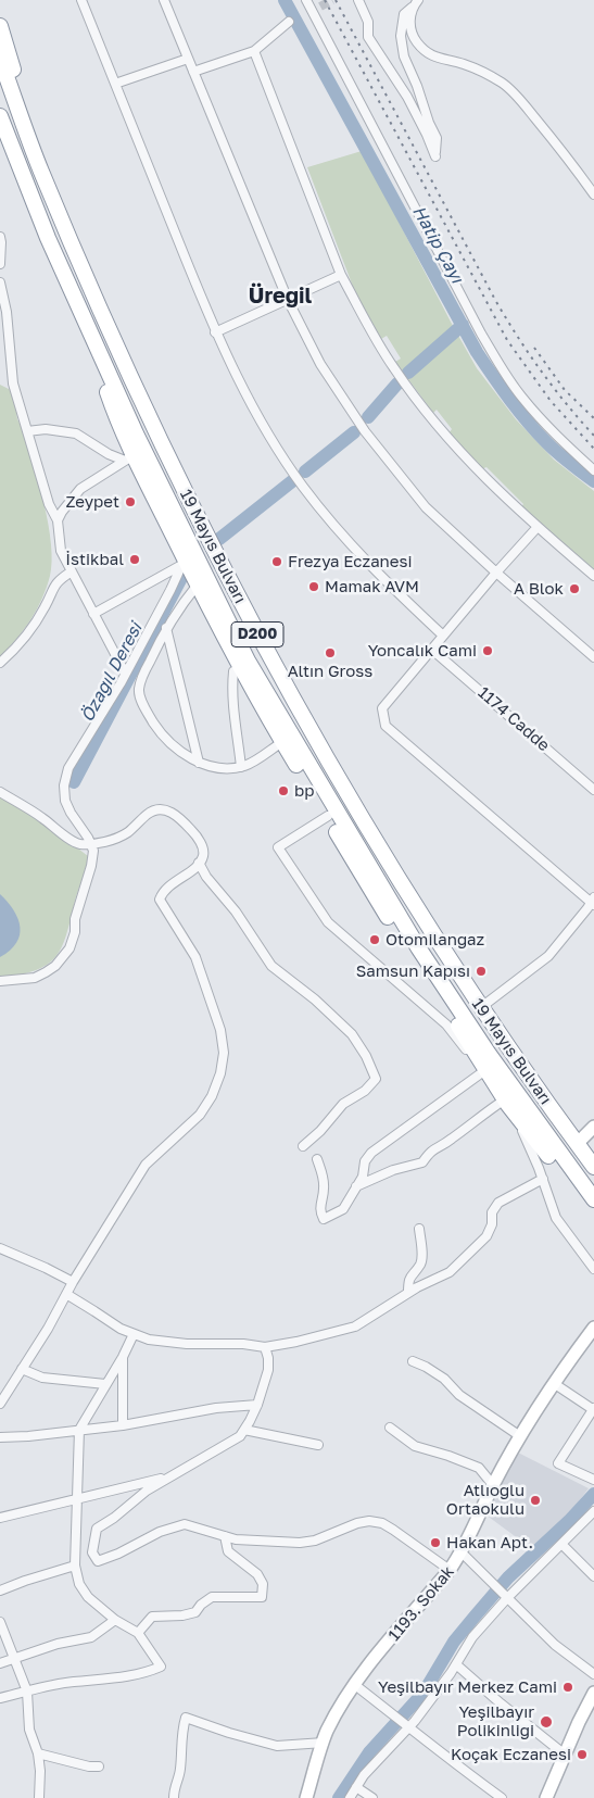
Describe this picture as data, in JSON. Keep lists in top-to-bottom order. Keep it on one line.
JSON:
{"streets":{"highway":["19 Mayıs Bulvarı","D200"],"street":["1174 Cadde","1193. Sokak"]},"districts":["Üreğil"],"water":["Hatip Çayı","Özağıl Deresi"],"places":["Zeypet","İstikbal","Frezya Eczanesi","Mamak AVM","A Blok","Yoncalık Cami","Altın Gross","bp","Otomilangaz","Samsun Kapısı","Atlıoğlu Ortaokulu","Hakan Apt.","Yeşilbayır Merkez Cami","Yeşilbayır Polikinliği","Koçak Eczanesi"]}
